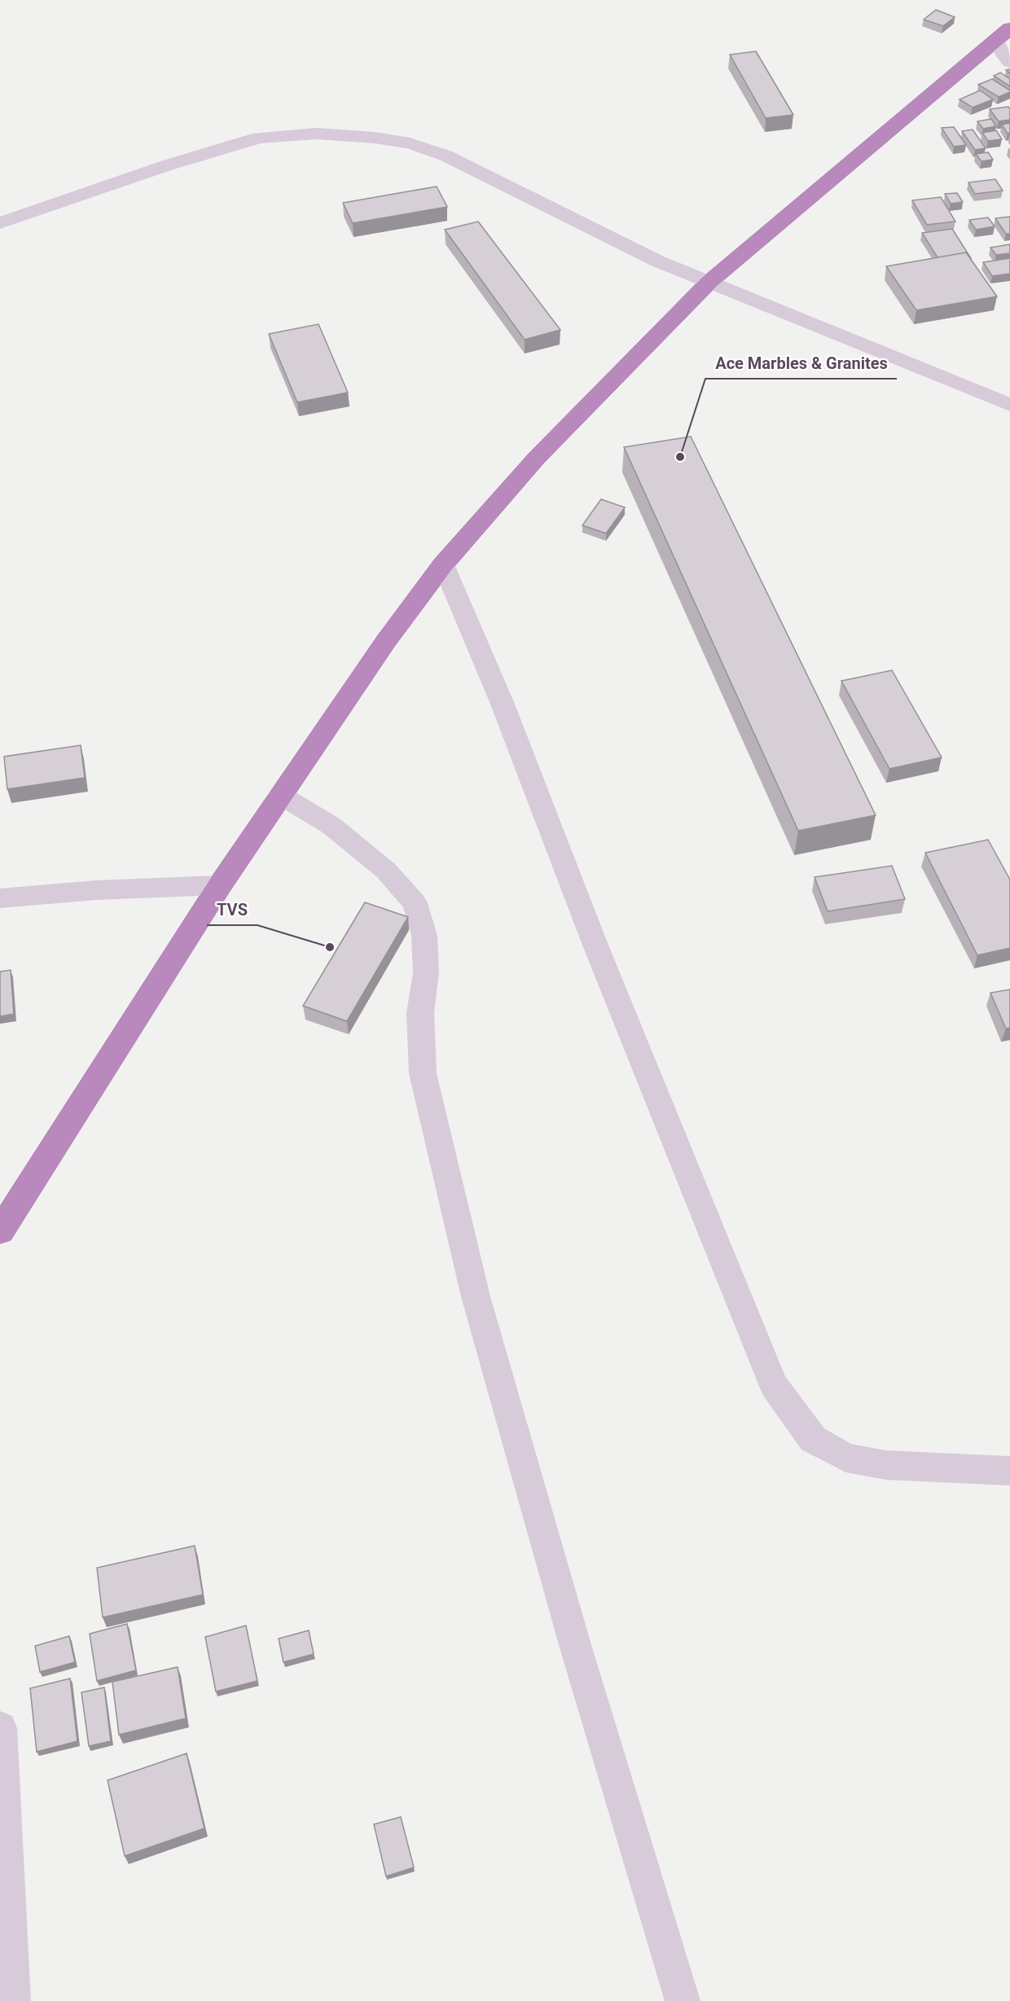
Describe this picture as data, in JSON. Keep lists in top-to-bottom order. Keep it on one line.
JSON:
{"places":["Ace Marbles & Granites","TVS"]}
